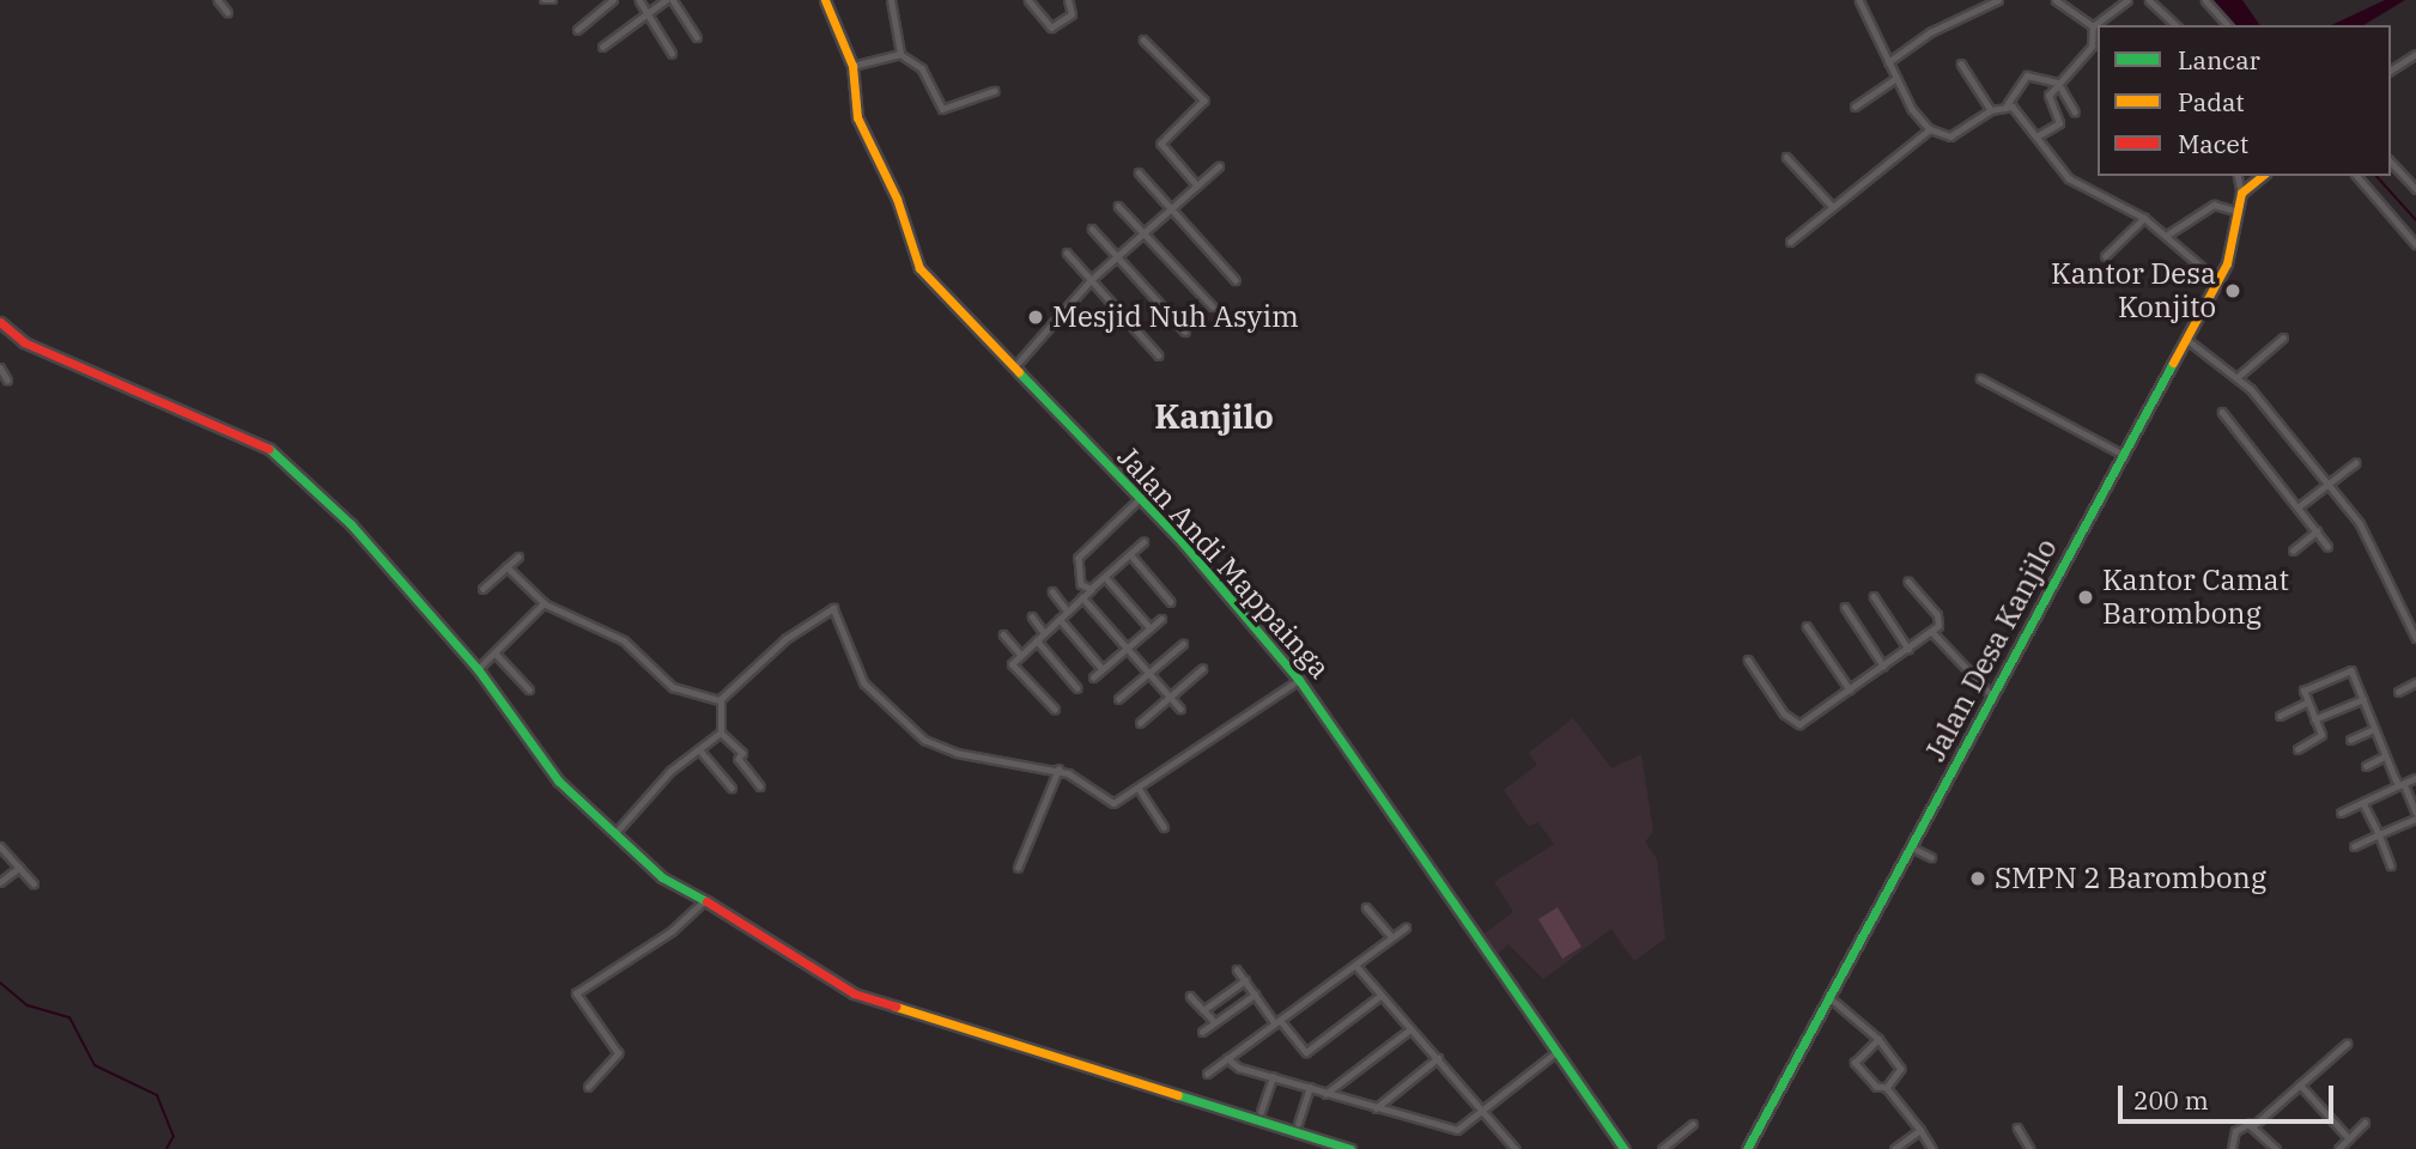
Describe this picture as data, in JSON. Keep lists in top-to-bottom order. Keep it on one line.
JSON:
{"streets":{"street":["Jalan Andi Mappainga","Jalan Desa Kanjilo"]},"districts":["Kanjilo"],"places":["Kantor Desa Konjito","Mesjid Nuh Asyim","Kantor Camat Barombong","SMPN 2 Barombong"],"legend":["Lancar","Padat","Macet"],"scale_bar":"200 m"}
